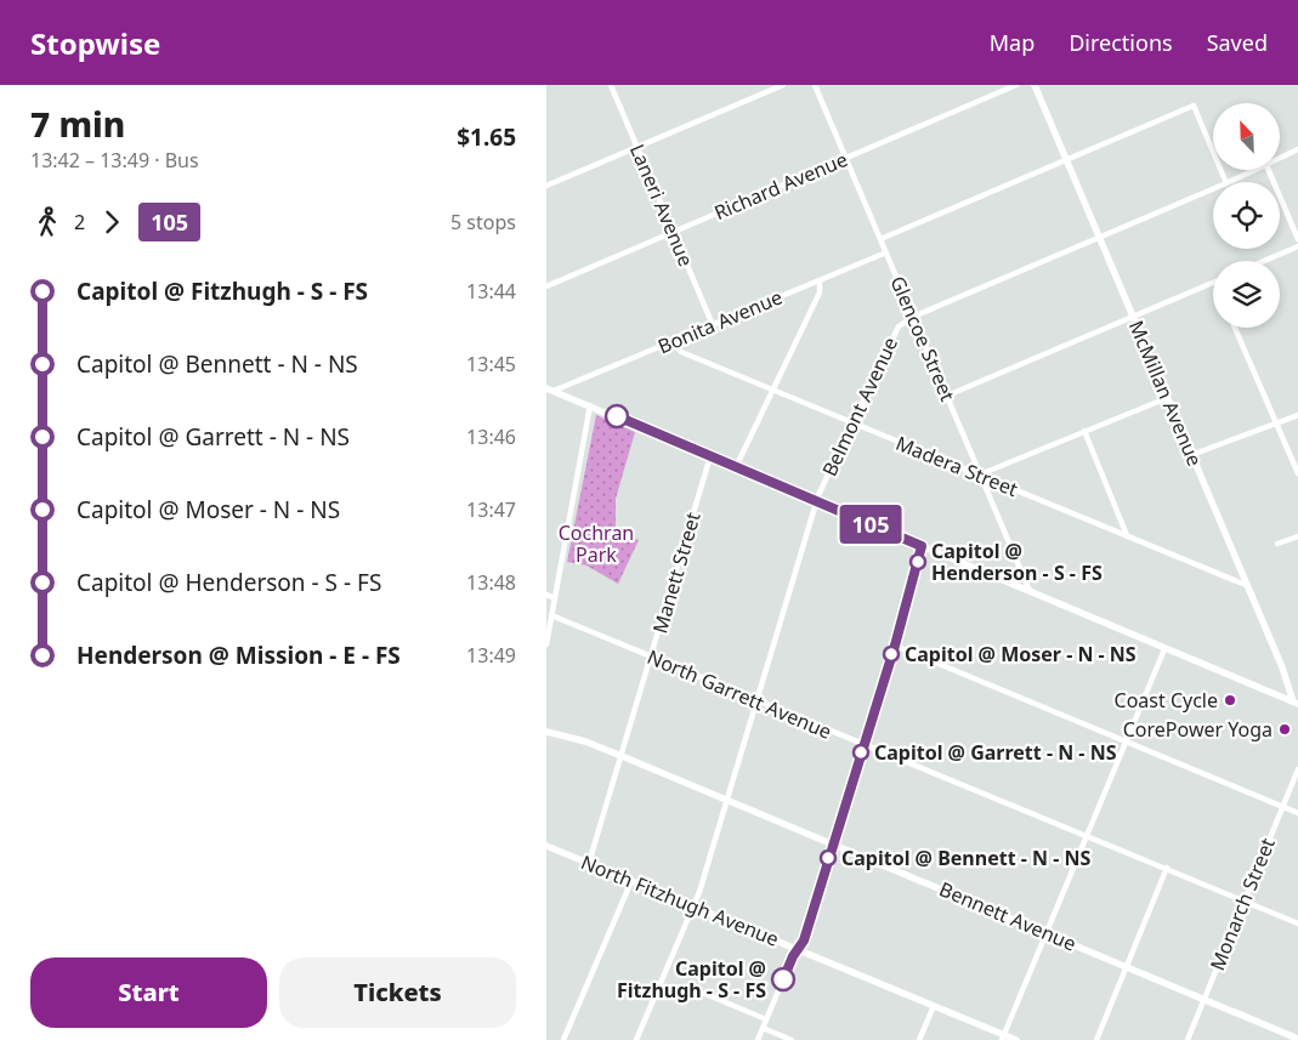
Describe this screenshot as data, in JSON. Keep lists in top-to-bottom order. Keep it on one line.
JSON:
{"streets":{"street":["Richard Avenue","Laneri Avenue","Bonita Avenue","Glencoe Street","McMillan Avenue","Belmont Avenue","Madera Street","Manett Street","North Garrett Avenue","North Fitzhugh Avenue","Monarch Street","Bennett Avenue"]},"crossings":[["Richard Avenue","Laneri Avenue"],["Richard Avenue","Glencoe Street"],["Laneri Avenue","Bonita Avenue"],["Bonita Avenue","Glencoe Street"],["Bonita Avenue","Madera Street"],["Glencoe Street","Belmont Avenue"],["Glencoe Street","Madera Street"],["McMillan Avenue","Belmont Avenue"],["McMillan Avenue","Madera Street"],["Belmont Avenue","Madera Street"],["Belmont Avenue","North Garrett Avenue"],["Belmont Avenue","North Fitzhugh Avenue"],["Belmont Avenue","Bennett Avenue"],["Manett Street","North Garrett Avenue"],["Manett Street","North Fitzhugh Avenue"],["Manett Street","Bennett Avenue"],["North Garrett Avenue","Monarch Street"],["Monarch Street","Bennett Avenue"]],"parks":["Cochran Park"],"places":["Capitol @ Henderson - S - FS","Capitol @ Moser - N - NS","Coast Cycle","CorePower Yoga","Capitol @ Garrett - N - NS","Capitol @ Bennett - N - NS","Capitol @ Fitzhugh - S - FS"],"lines":["bus line 105"],"north":"top left","page":{"header":"Stopwise","nav":["Map","Directions","Saved"],"heading":["7 min","13:42 – 13:49 · Bus","$1.65"],"on_map":"105","legs":["2","105","5 stops"],"list":[{"name":"Capitol @ Fitzhugh - S - FS","value":"13:44"},{"name":"Capitol @ Bennett - N - NS","value":"13:45"},{"name":"Capitol @ Garrett - N - NS","value":"13:46"},{"name":"Capitol @ Moser - N - NS","value":"13:47"},{"name":"Capitol @ Henderson - S - FS","value":"13:48"},{"name":"Henderson @ Mission - E - FS","value":"13:49"}],"buttons":["Start","Tickets"]}}
